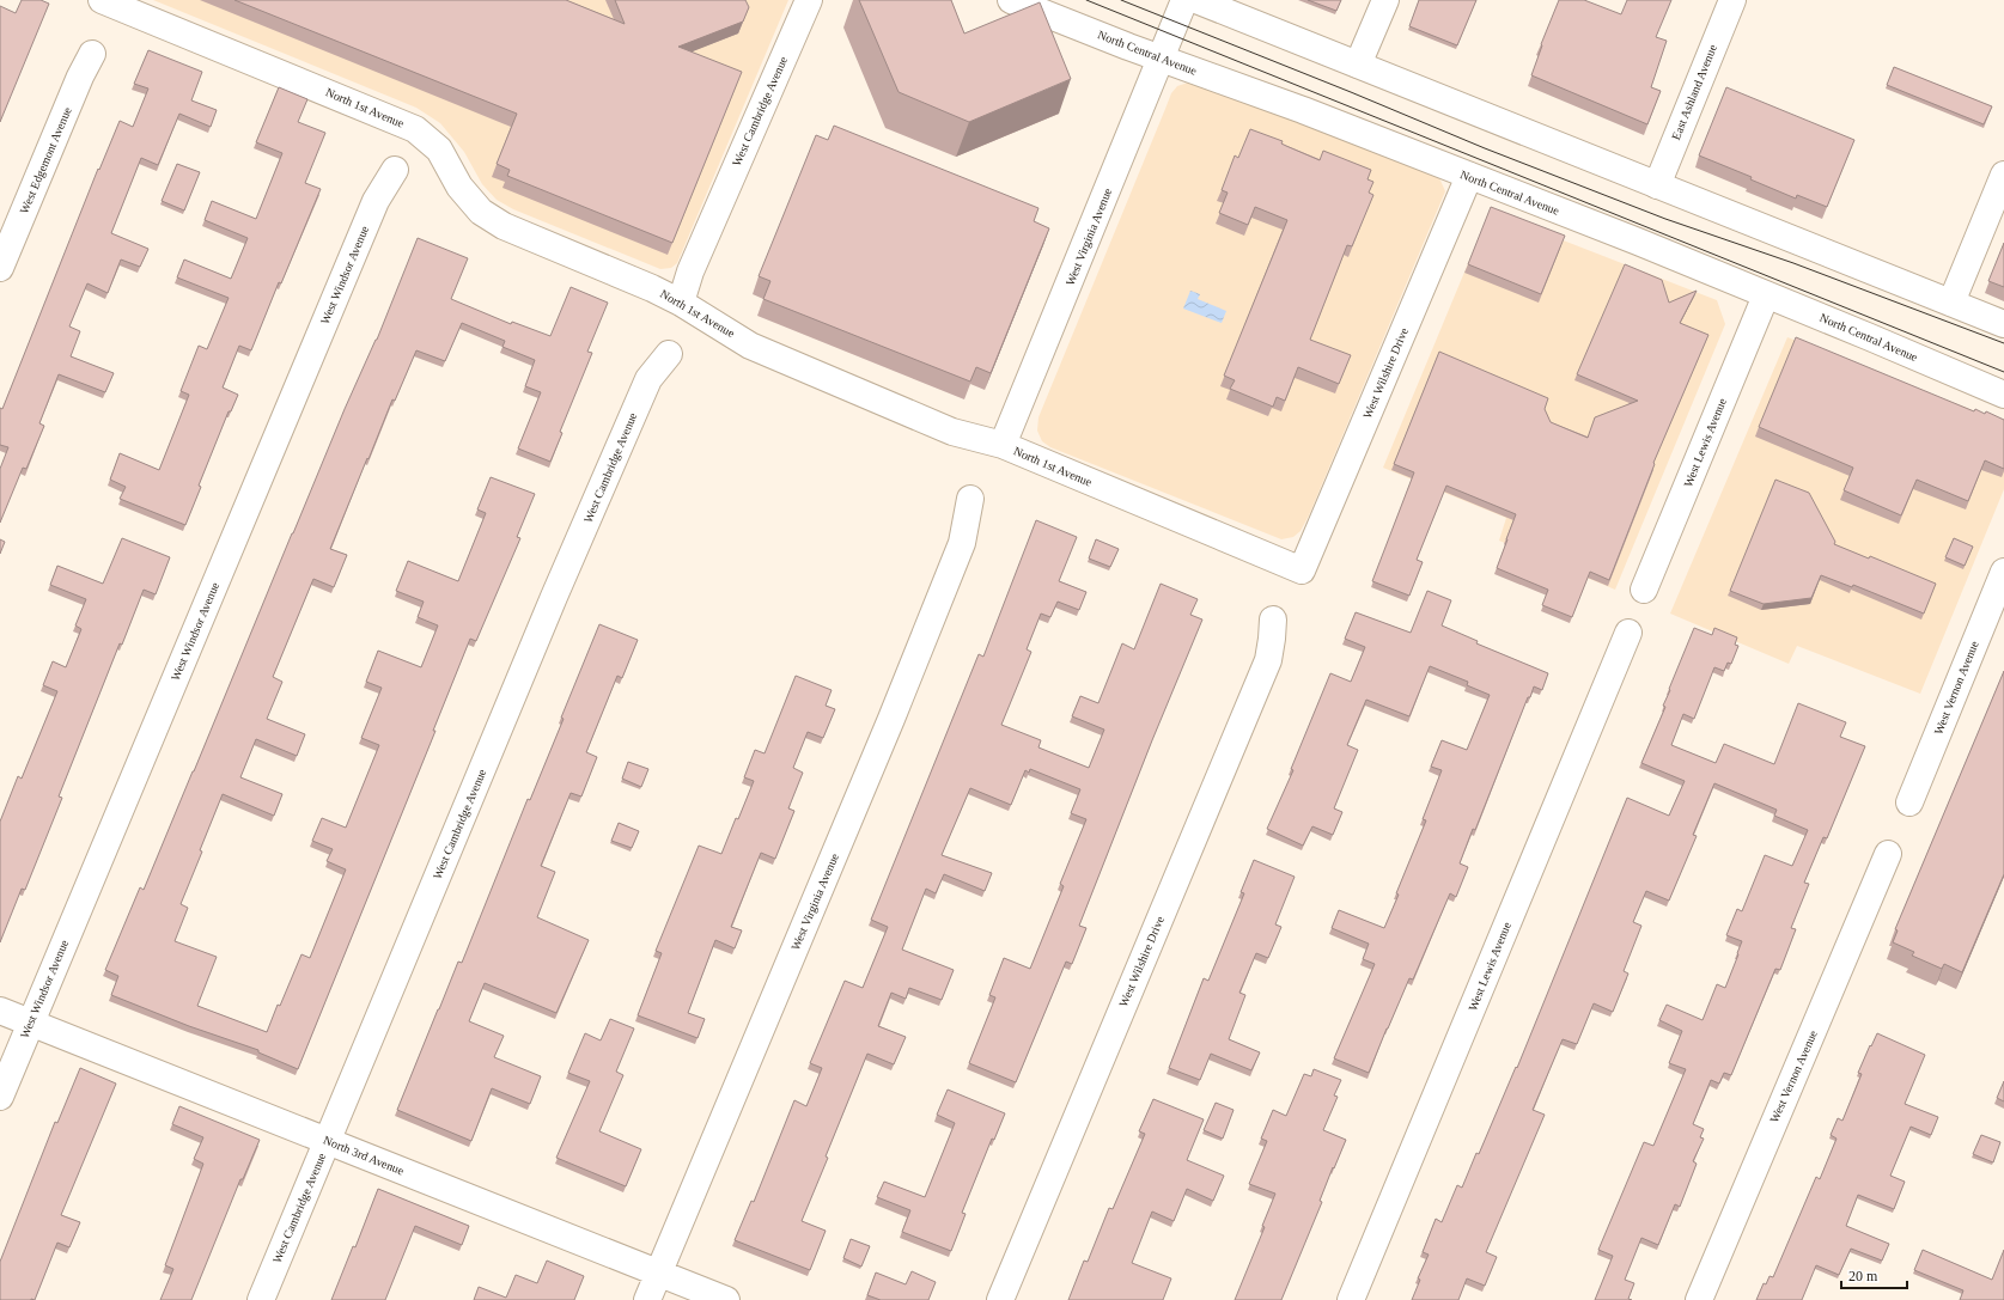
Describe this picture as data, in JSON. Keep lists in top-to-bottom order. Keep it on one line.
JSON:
{"streets":{"street":["North Central Avenue","East Ashland Avenue","North 1st Avenue","West Cambridge Avenue","West Edgemont Avenue","West Virginia Avenue","West Windsor Avenue","West Wilshire Drive","West Lewis Avenue","West Vernon Avenue","North 3rd Avenue"]},"crossings":[["North Central Avenue","West Virginia Avenue"],["North Central Avenue","West Wilshire Drive"],["North Central Avenue","West Lewis Avenue"],["North 1st Avenue","West Cambridge Avenue"],["North 1st Avenue","West Virginia Avenue"],["North 1st Avenue","West Wilshire Drive"],["West Cambridge Avenue","North 3rd Avenue"],["West Virginia Avenue","North 3rd Avenue"],["West Windsor Avenue","North 3rd Avenue"]],"scale_bar":"20 m"}
